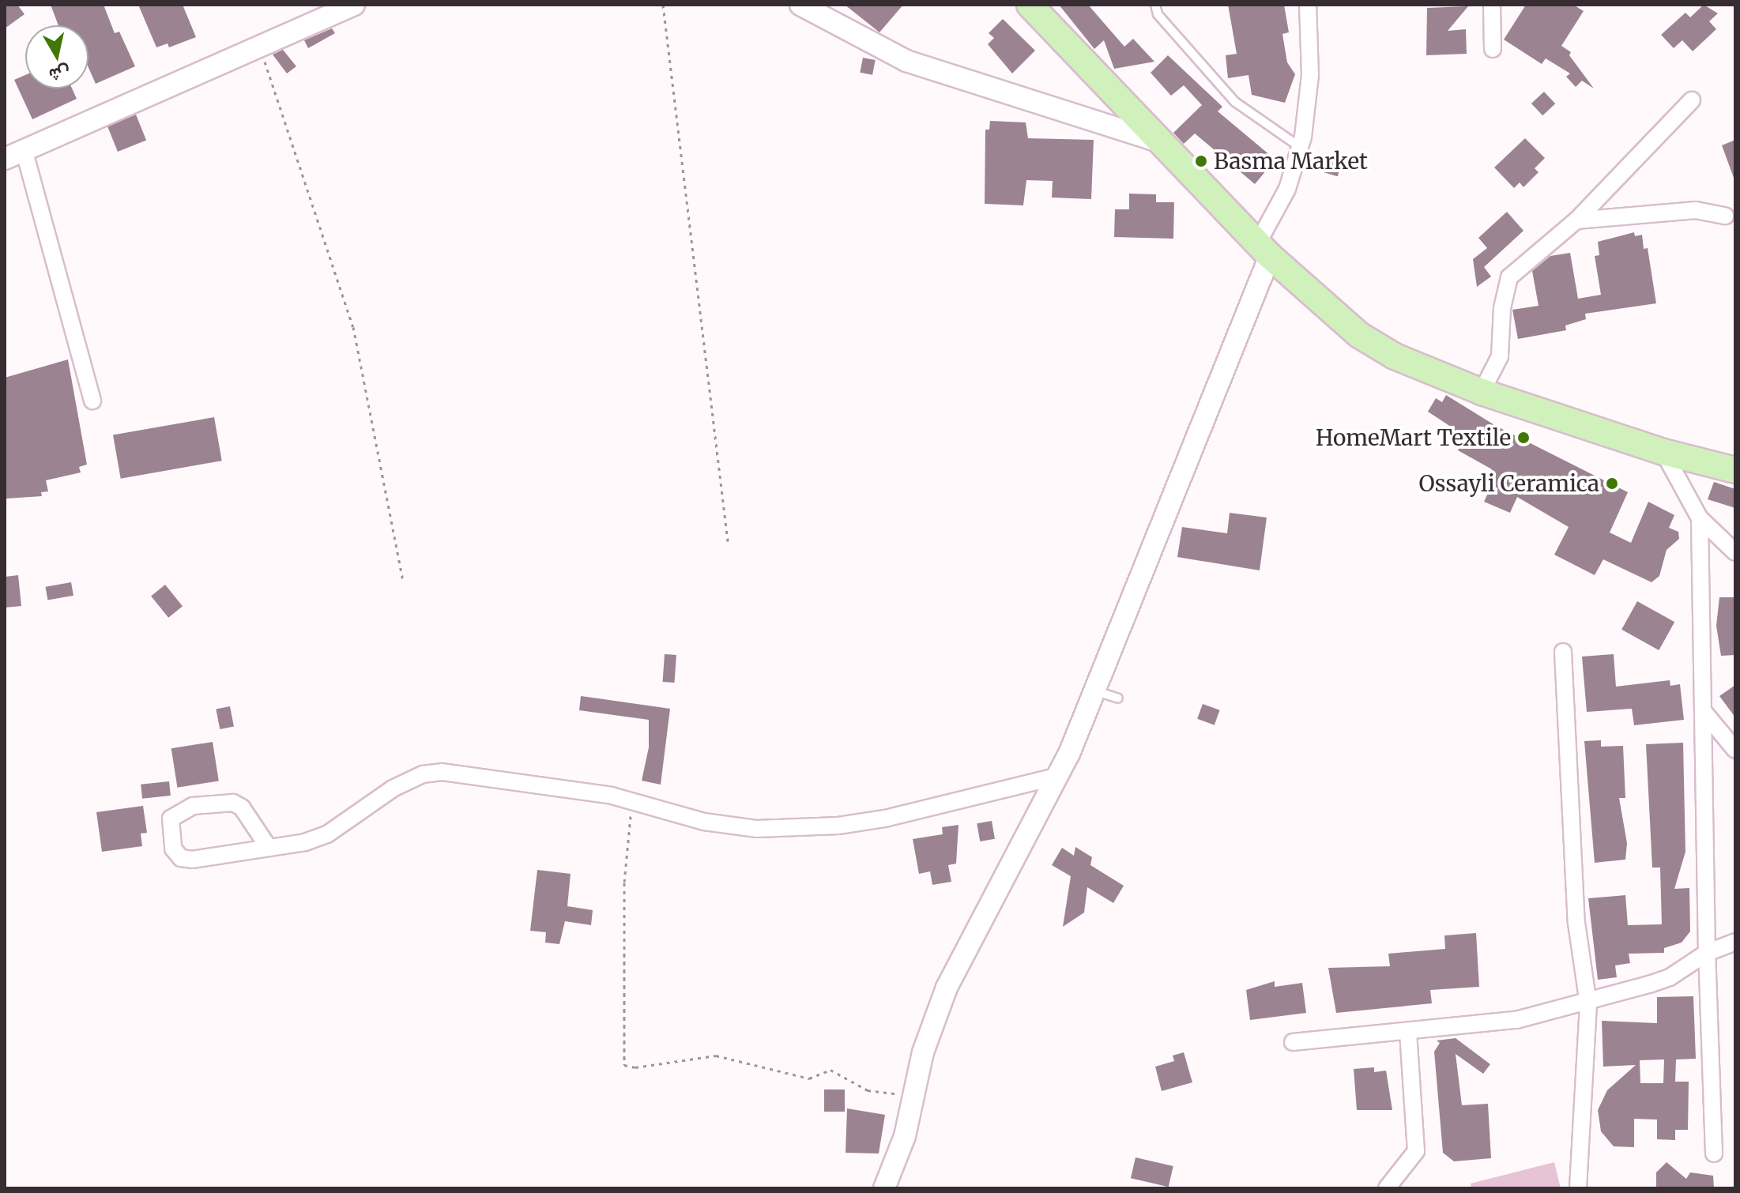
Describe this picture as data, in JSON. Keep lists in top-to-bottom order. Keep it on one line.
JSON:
{"places":["Basma Market","HomeMart Textile","Ossayli Ceramica"],"north":"bottom"}
